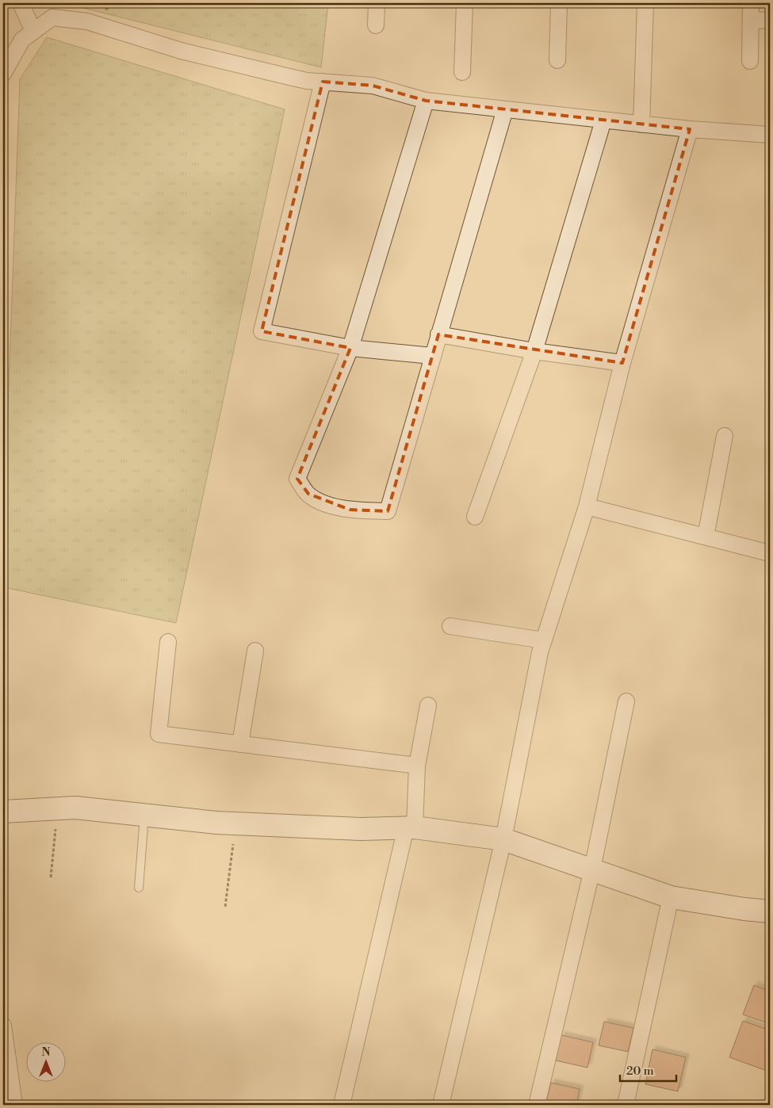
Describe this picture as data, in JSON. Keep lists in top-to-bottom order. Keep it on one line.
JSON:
{"scale_bar":"20 m","north":"top"}
